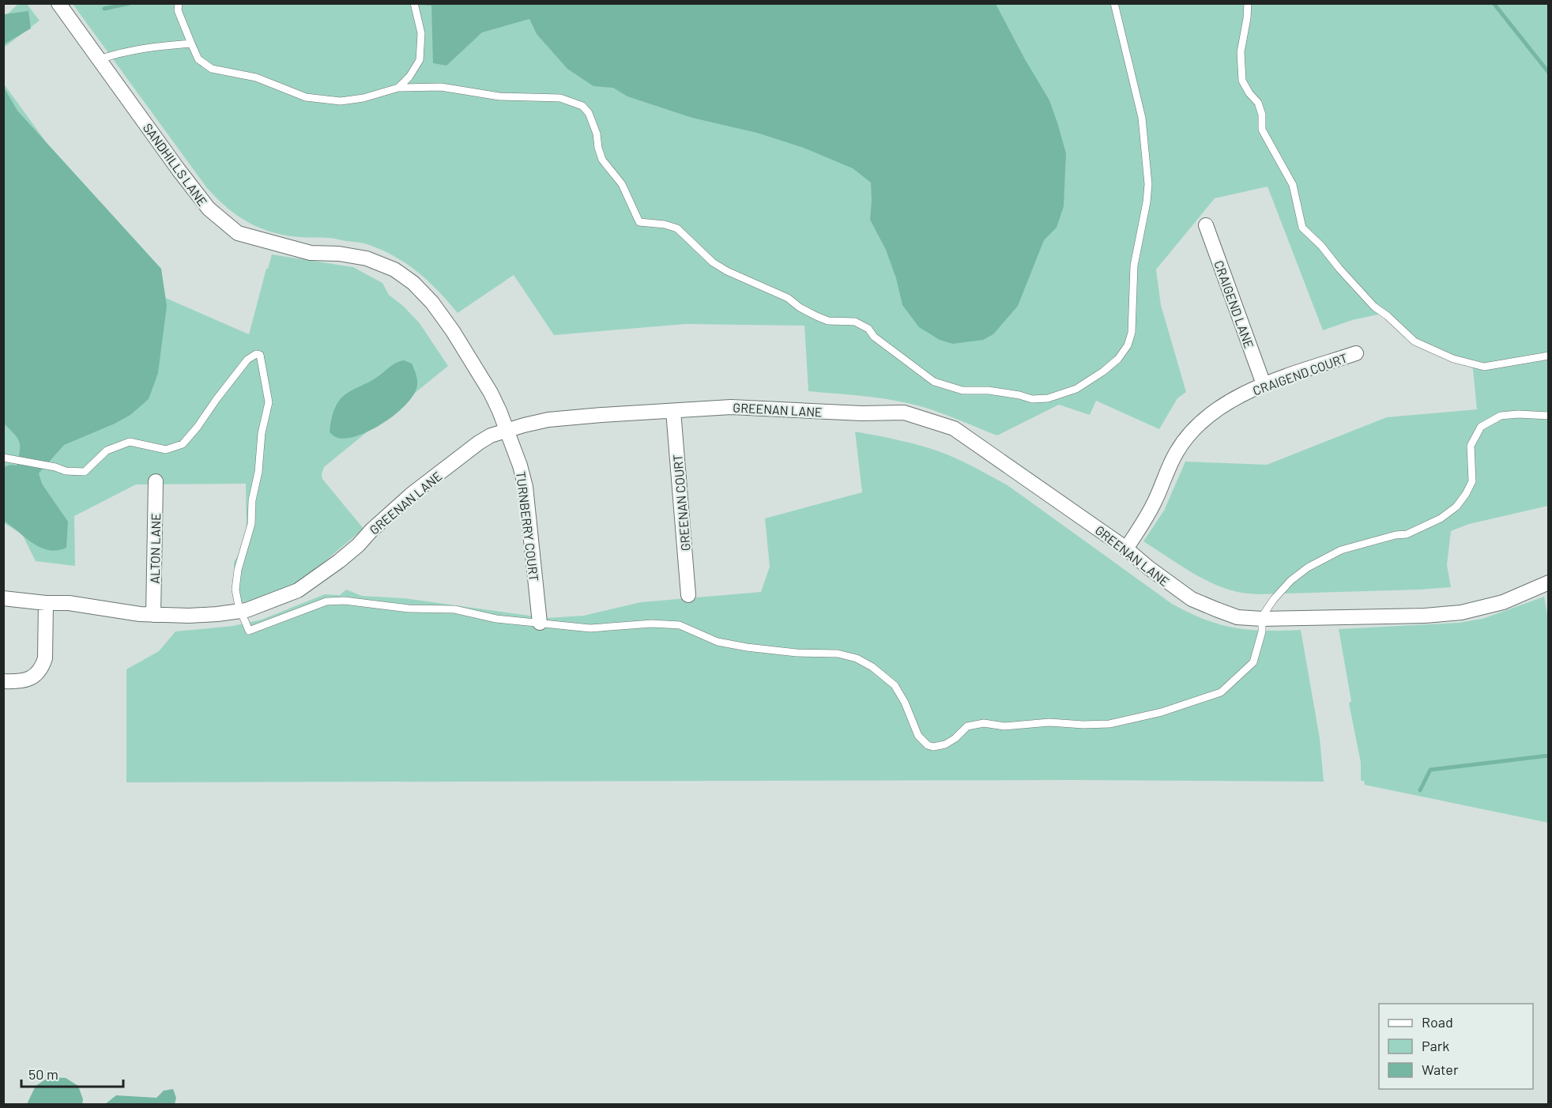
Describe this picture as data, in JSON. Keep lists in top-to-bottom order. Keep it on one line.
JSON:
{"streets":{"street":["SANDHILLS LANE","CRAIGEND LANE","CRAIGEND COURT","GREENAN LANE","GREENAN COURT","TURNBERRY COURT","ALTON LANE"]},"crossings":[["SANDHILLS LANE","GREENAN LANE"],["SANDHILLS LANE","TURNBERRY COURT"],["CRAIGEND LANE","CRAIGEND COURT"],["CRAIGEND COURT","GREENAN LANE"],["GREENAN LANE","GREENAN COURT"],["GREENAN LANE","TURNBERRY COURT"],["GREENAN LANE","ALTON LANE"]],"legend":["Road","Park","Water"],"scale_bar":"50 m"}
